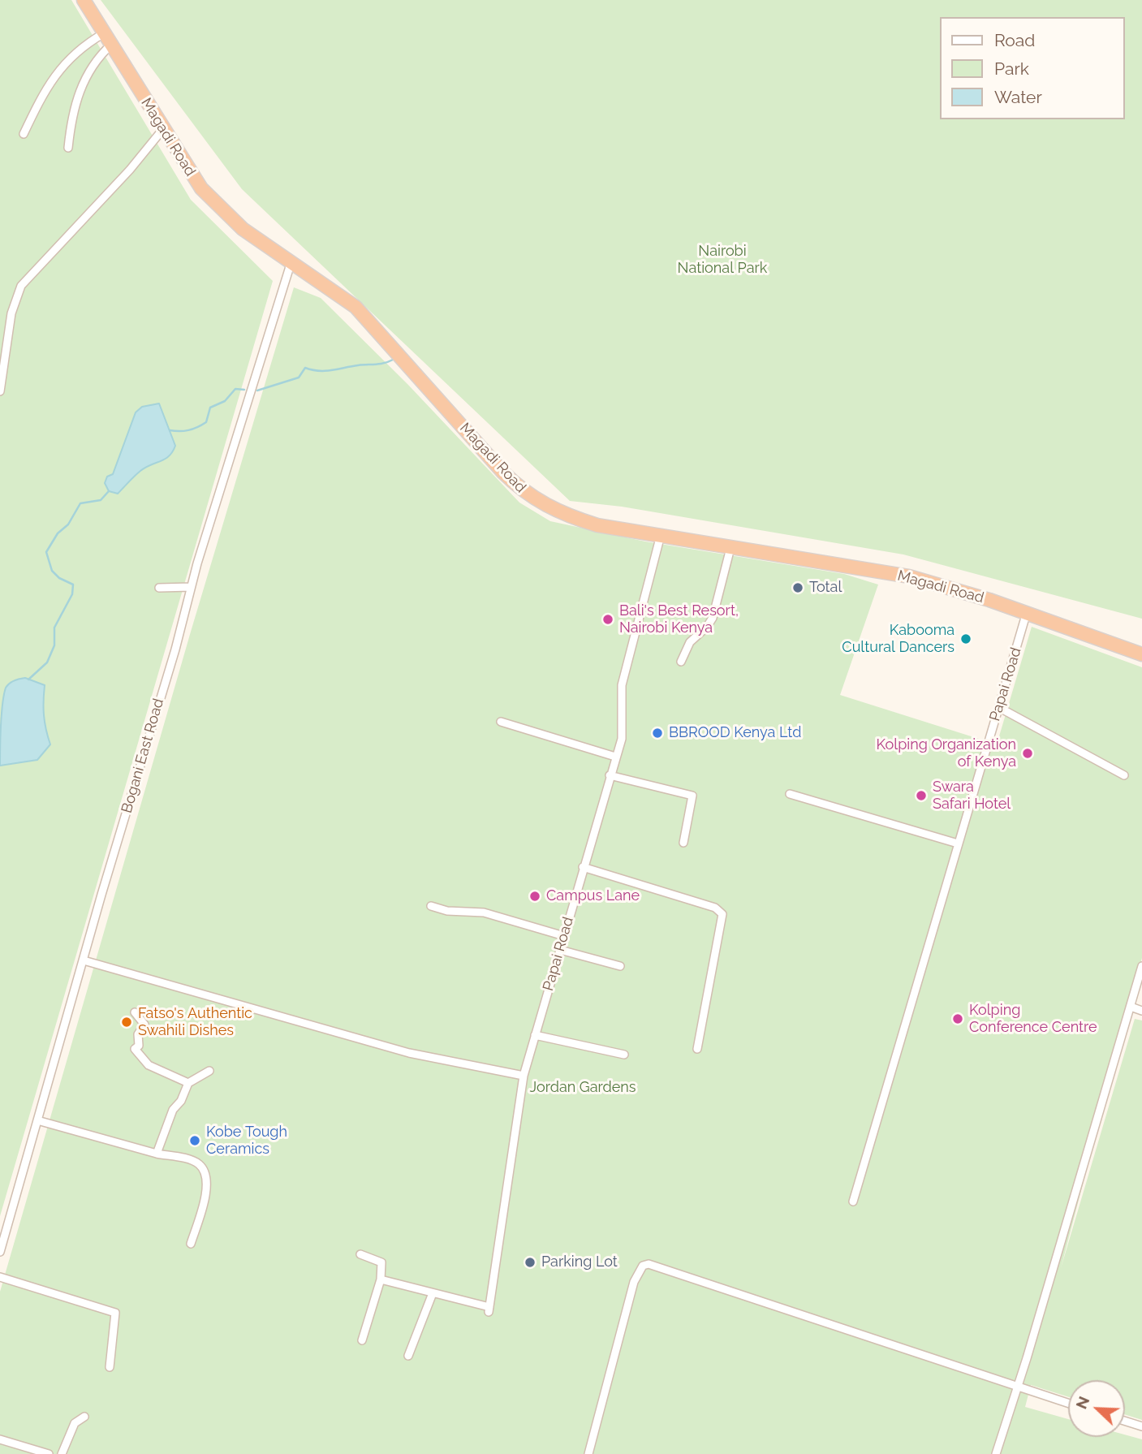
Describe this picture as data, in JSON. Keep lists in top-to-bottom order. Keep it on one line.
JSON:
{"streets":{"highway":["Magadi Road"],"street":["Papai Road","Bogani East Road"]},"crossings":[["Magadi Road","Papai Road"],["Magadi Road","Bogani East Road"]],"parks":["Nairobi National Park","Jordan Gardens"],"places":["Total","Bali's Best Resort, Nairobi Kenya","Kabooma Cultural Dancers","BBROOD Kenya Ltd","Kolping Organization of Kenya","Swara Safari Hotel","Campus Lane","Kolping Conference Centre","Fatso's Authentic Swahili Dishes","Kobe Tough Ceramics","Parking Lot"],"legend":["Road","Park","Water"],"north":"top left"}
